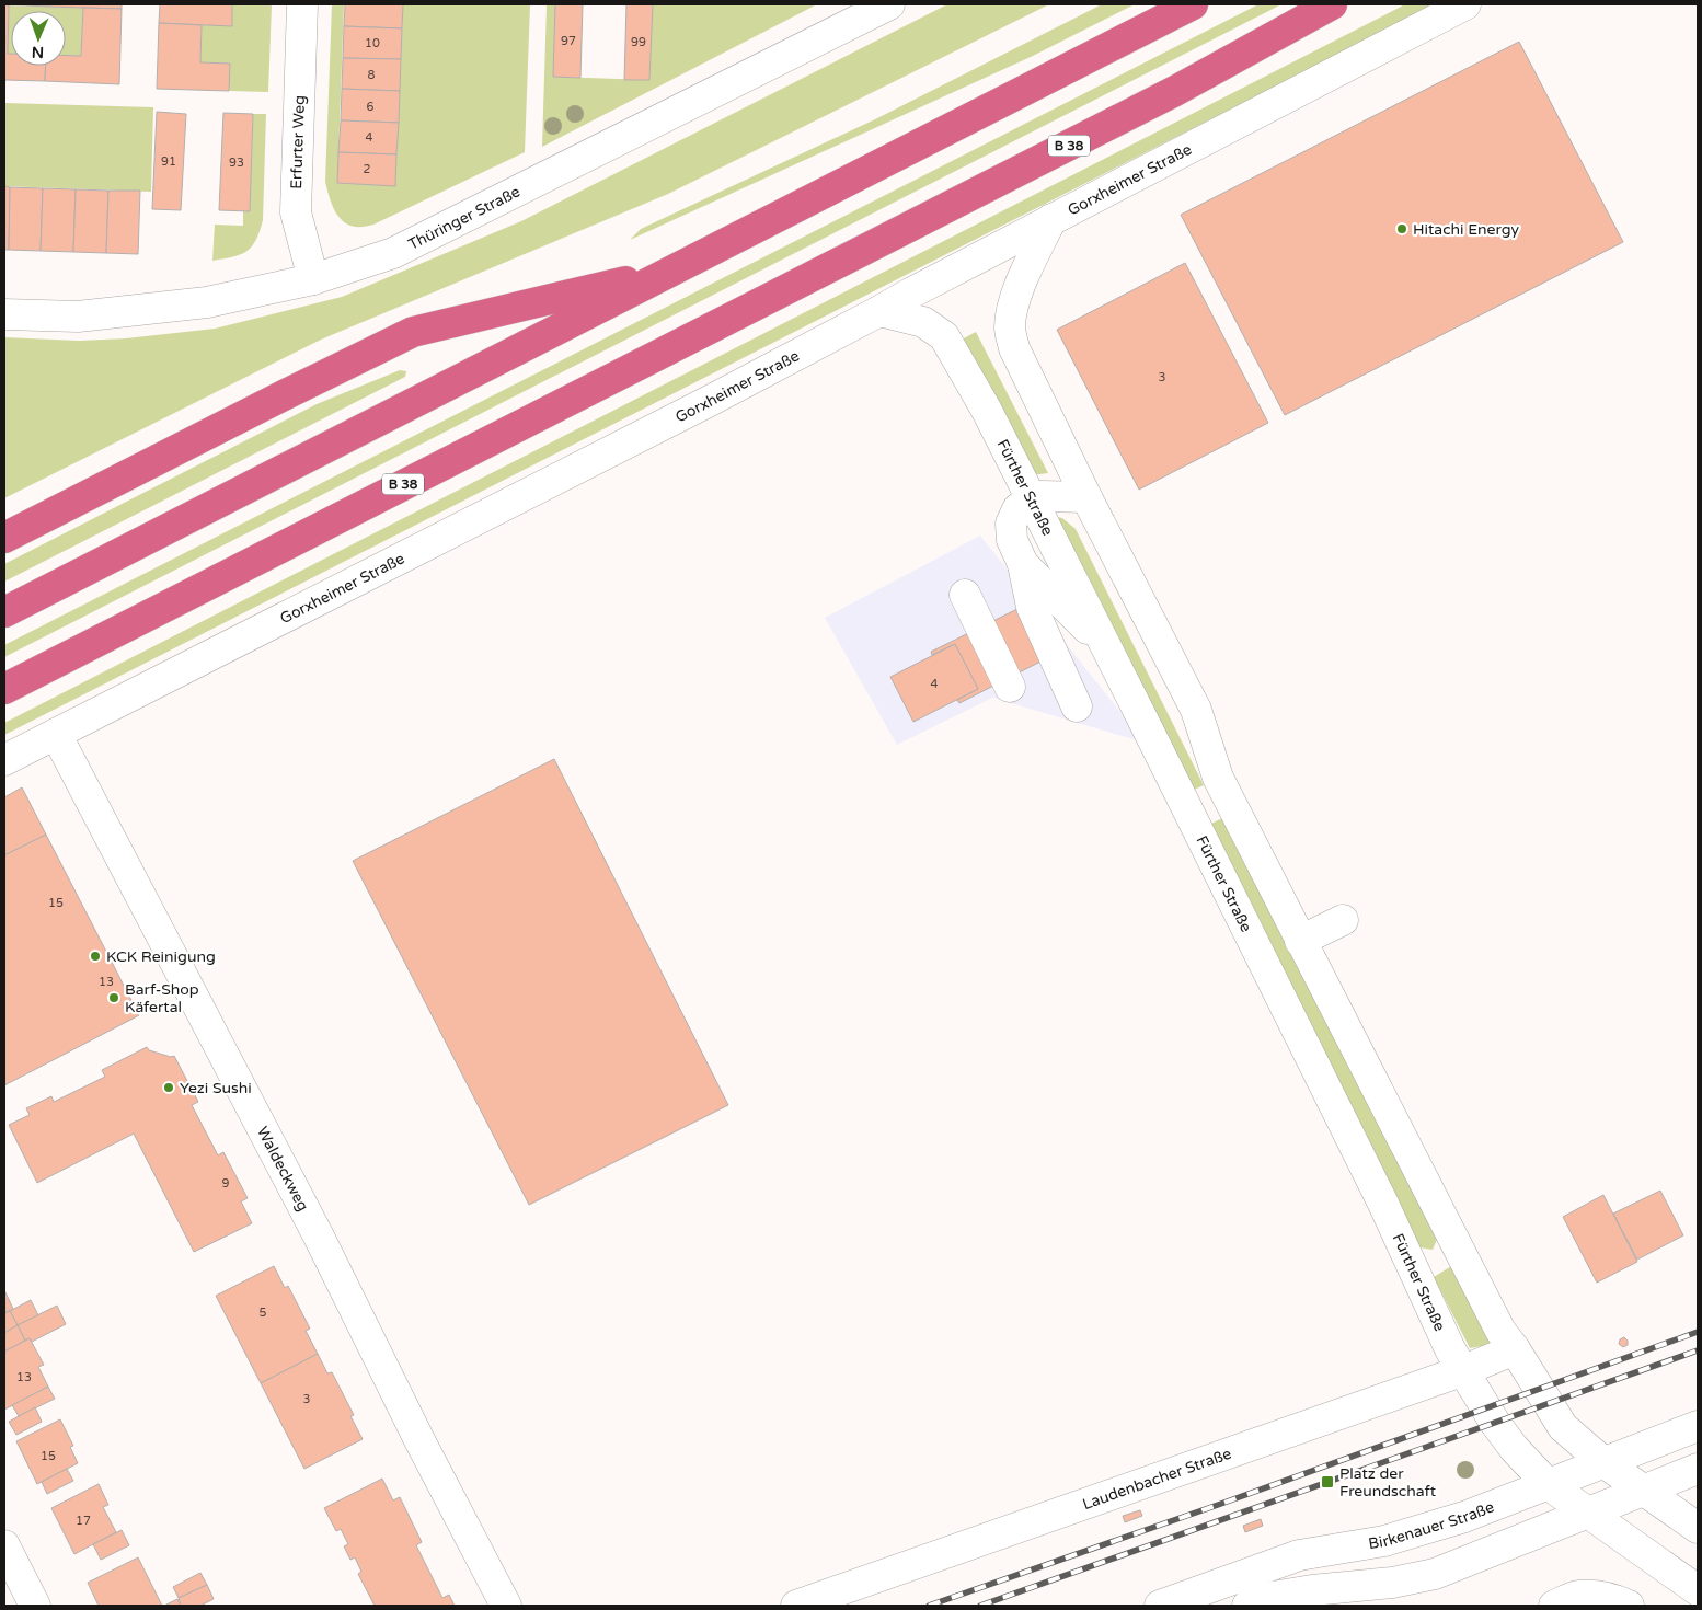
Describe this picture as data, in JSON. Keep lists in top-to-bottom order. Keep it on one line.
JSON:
{"streets":{"highway":["B 38"],"street":["Erfurter Weg","Gorxheimer Straße","Thüringer Straße","Fürther Straße","Waldeckweg","Laudenbacher Straße","Birkenauer Straße"]},"crossings":[["Erfurter Weg","Thüringer Straße"],["Gorxheimer Straße","Fürther Straße"],["Gorxheimer Straße","Waldeckweg"],["Fürther Straße","Laudenbacher Straße"],["Fürther Straße","Birkenauer Straße"]],"places":{"other":["Hitachi Energy","KCK Reinigung","Barf-Shop Käfertal","Yezi Sushi"],"transit":["Platz der Freundschaft"]},"house_numbers":["97","99","10","8","6","4","91","93","2","3","4","15","13","9","5","13","3","15","17"],"north":"bottom"}
